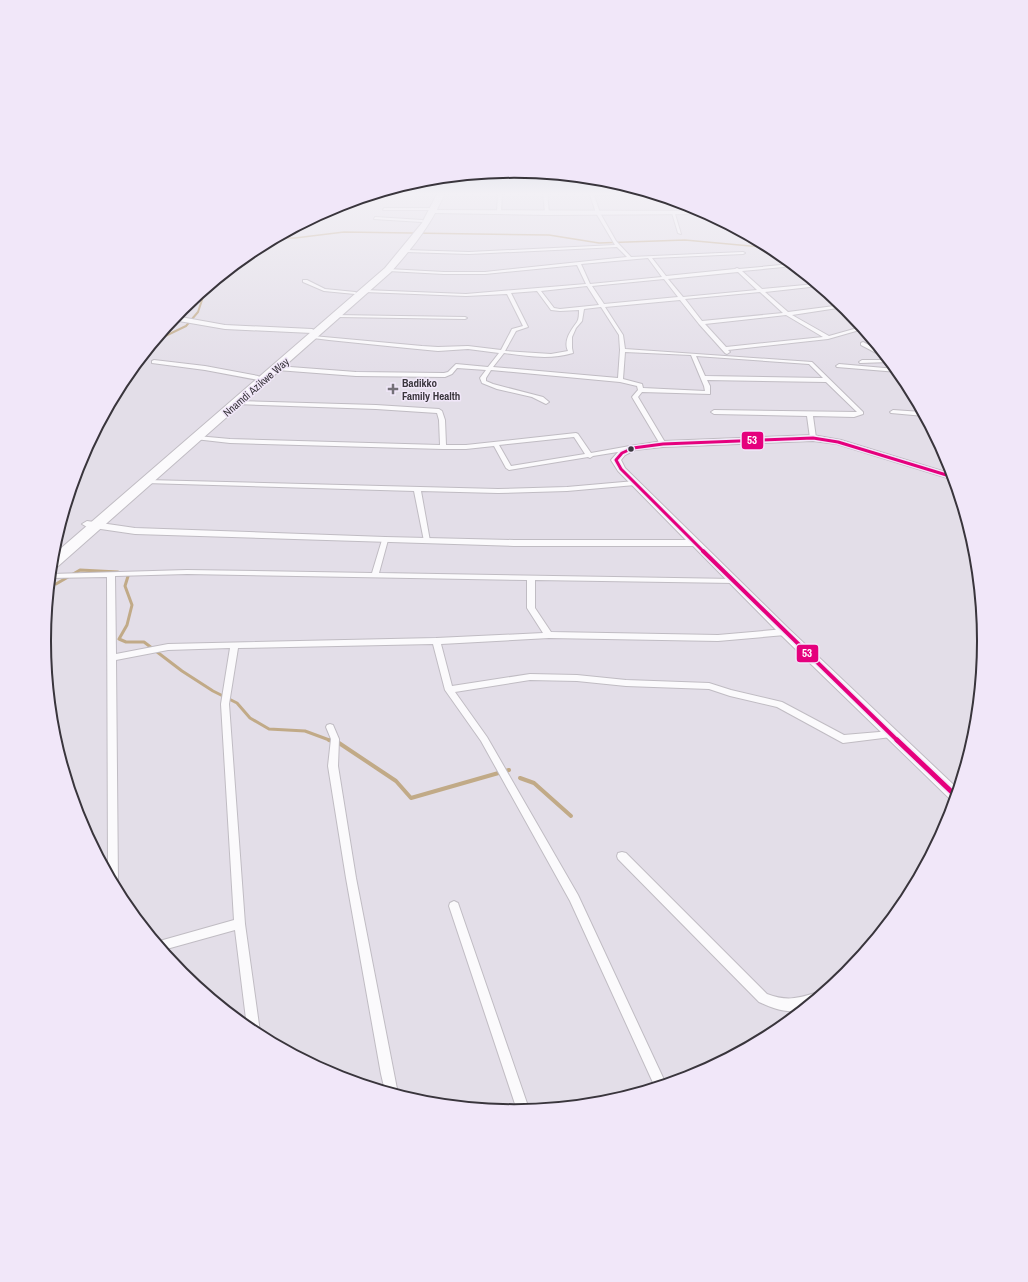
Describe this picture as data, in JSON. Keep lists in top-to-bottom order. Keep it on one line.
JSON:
{"streets":{"highway":["Nnamdi Azikwe Way"]},"places":{"health":["Badikko Family Health"]},"lines":["transit line 53"]}
